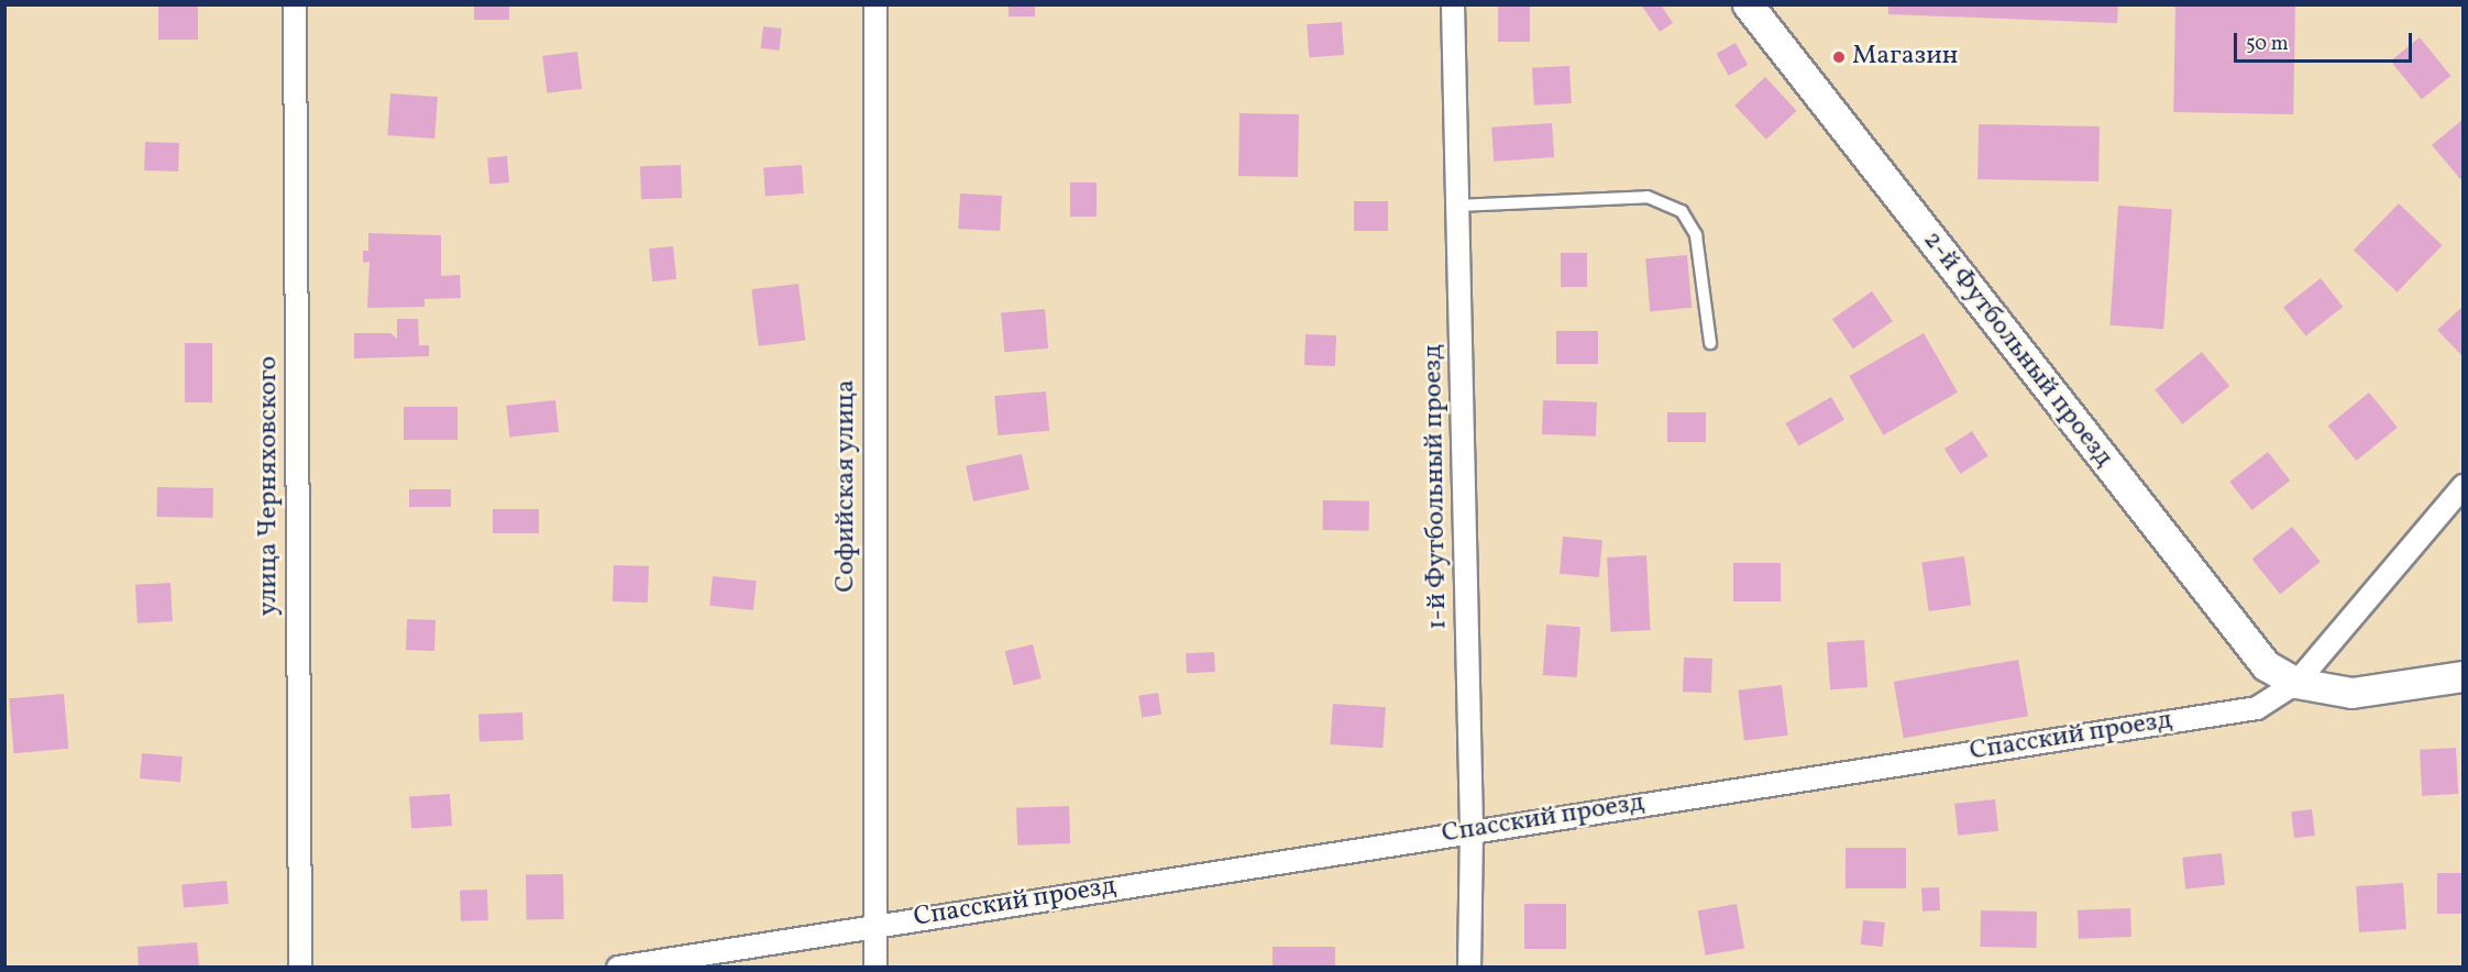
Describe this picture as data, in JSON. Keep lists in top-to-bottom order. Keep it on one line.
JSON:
{"streets":{"street":["2-й Футбольный проезд","улица Черняховского","Софийская улица","1-й Футбольный проезд","Спасский проезд"]},"crossings":[["2-й Футбольный проезд","Спасский проезд"],["Софийская улица","Спасский проезд"],["1-й Футбольный проезд","Спасский проезд"]],"places":["Магазин"],"scale_bar":"50 m"}
